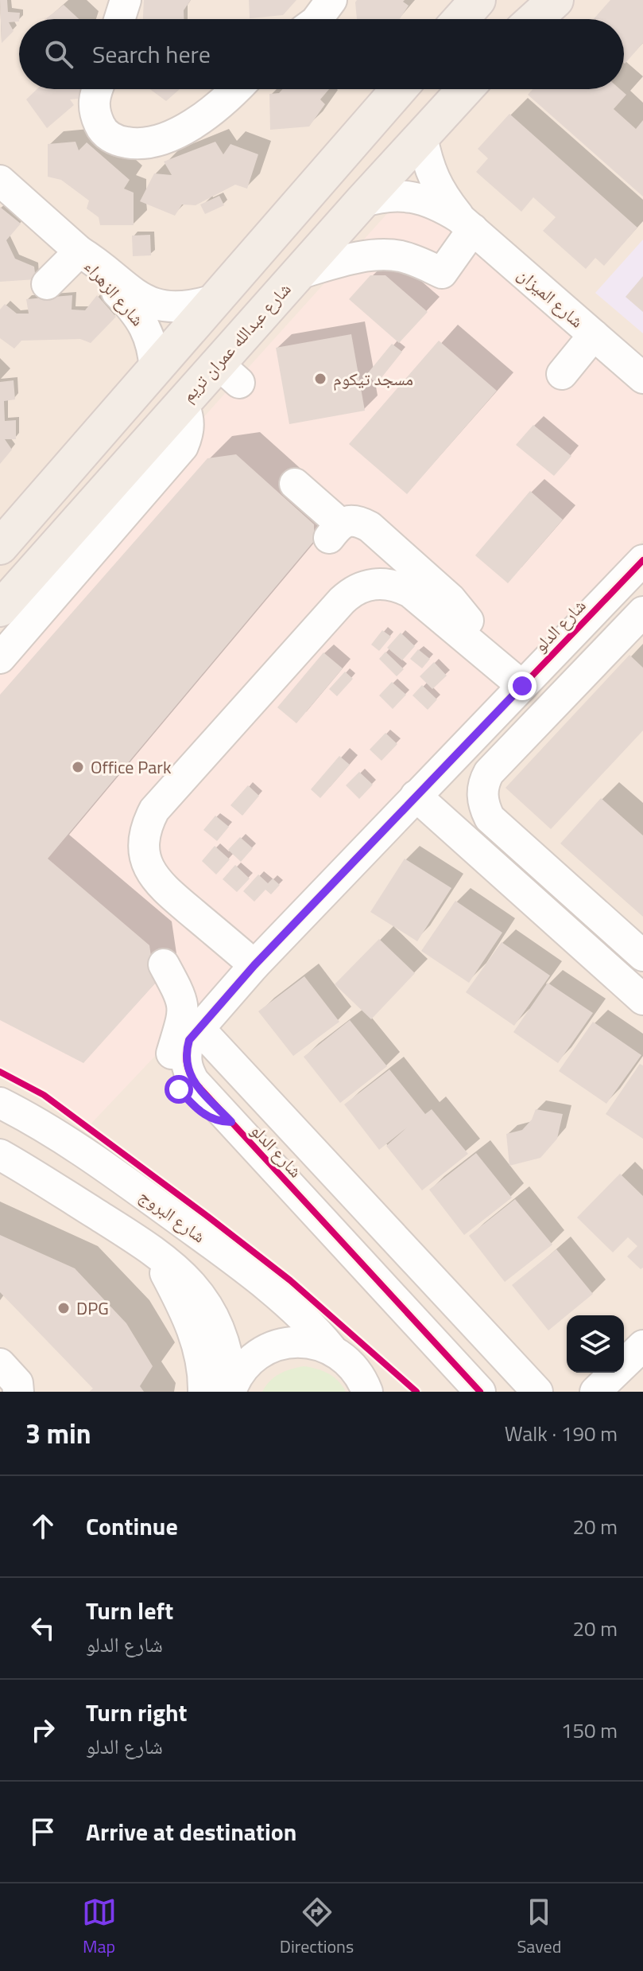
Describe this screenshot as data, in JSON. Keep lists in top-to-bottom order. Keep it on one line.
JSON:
{"streets":{"main road":["شارع عبدالله عمران تريم"],"street":["شارع الزهراء","شارع الميزان","شارع الدلو","شارع البروج"]},"crossings":[["شارع الميزان","شارع عبدالله عمران تريم"]],"places":["مسجد تيكوم","Office Park","DPG"],"page":{"search":"Search here","heading":["3 min","Walk · 190 m"],"list":[["Continue","20 m"],["Turn left","شارع الدلو","20 m"],["Turn right","شارع الدلو","150 m"],"Arrive at destination"],"nav":["Map","Directions","Saved"]}}
